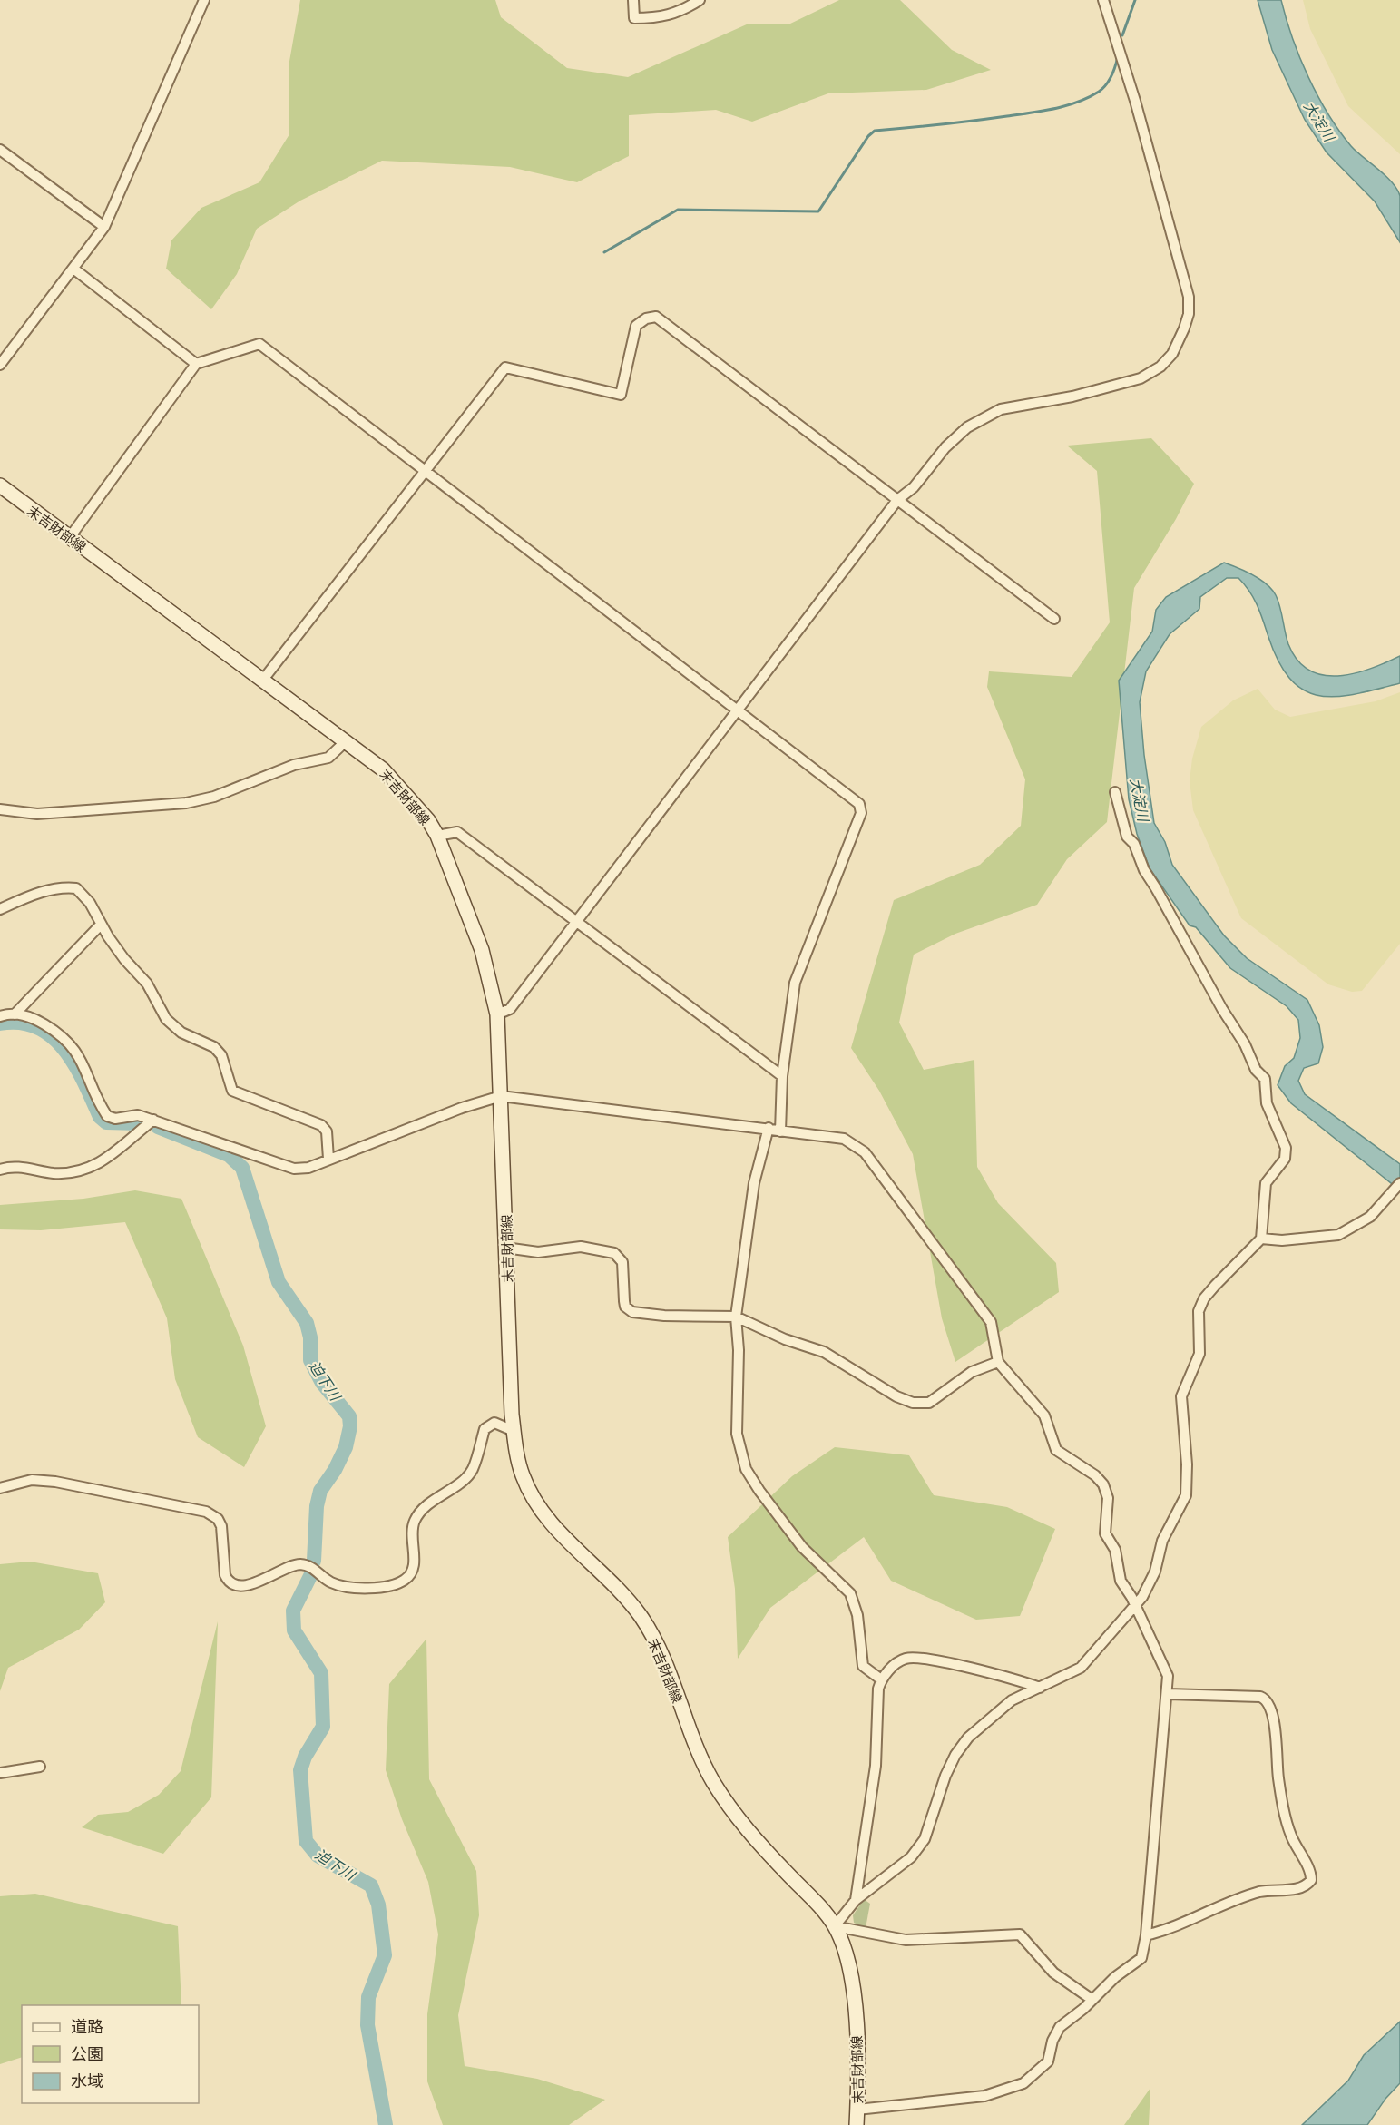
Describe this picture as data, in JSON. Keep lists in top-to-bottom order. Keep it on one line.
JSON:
{"streets":{"main road":["末吉財部線"]},"water":["大淀川","迫下川"],"legend":["道路","公園","水域"]}
